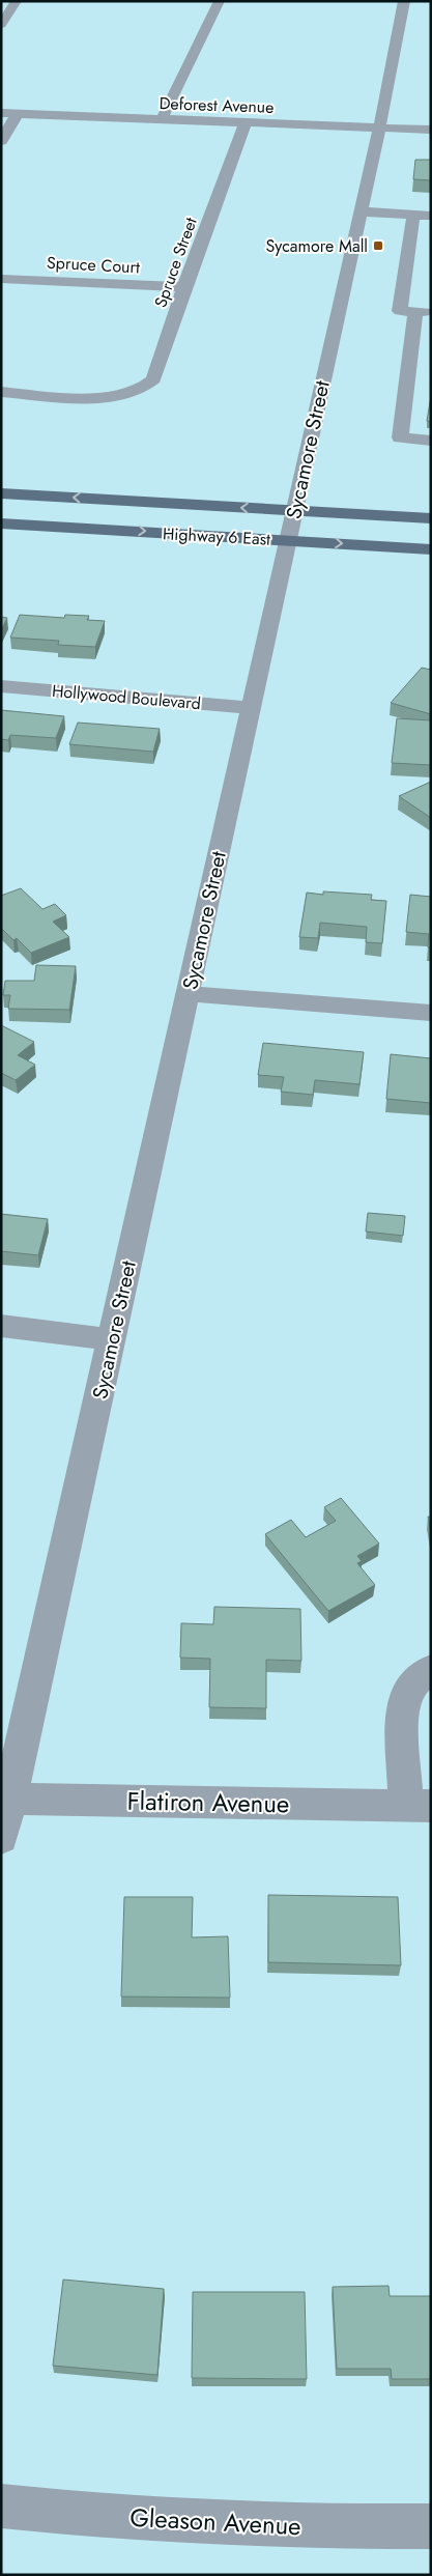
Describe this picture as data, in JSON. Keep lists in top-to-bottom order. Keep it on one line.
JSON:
{"streets":{"main road":["Highway 6 East"],"street":["Deforest Avenue","Spruce Street","Spruce Court","Sycamore Street","Hollywood Boulevard","Flatiron Avenue","Gleason Avenue"]},"crossings":[["Deforest Avenue","Spruce Street"],["Deforest Avenue","Sycamore Street"],["Spruce Street","Spruce Court"],["Sycamore Street","Highway 6 East"],["Sycamore Street","Hollywood Boulevard"],["Sycamore Street","Flatiron Avenue"]],"places":{"transit":["Sycamore Mall"]}}
